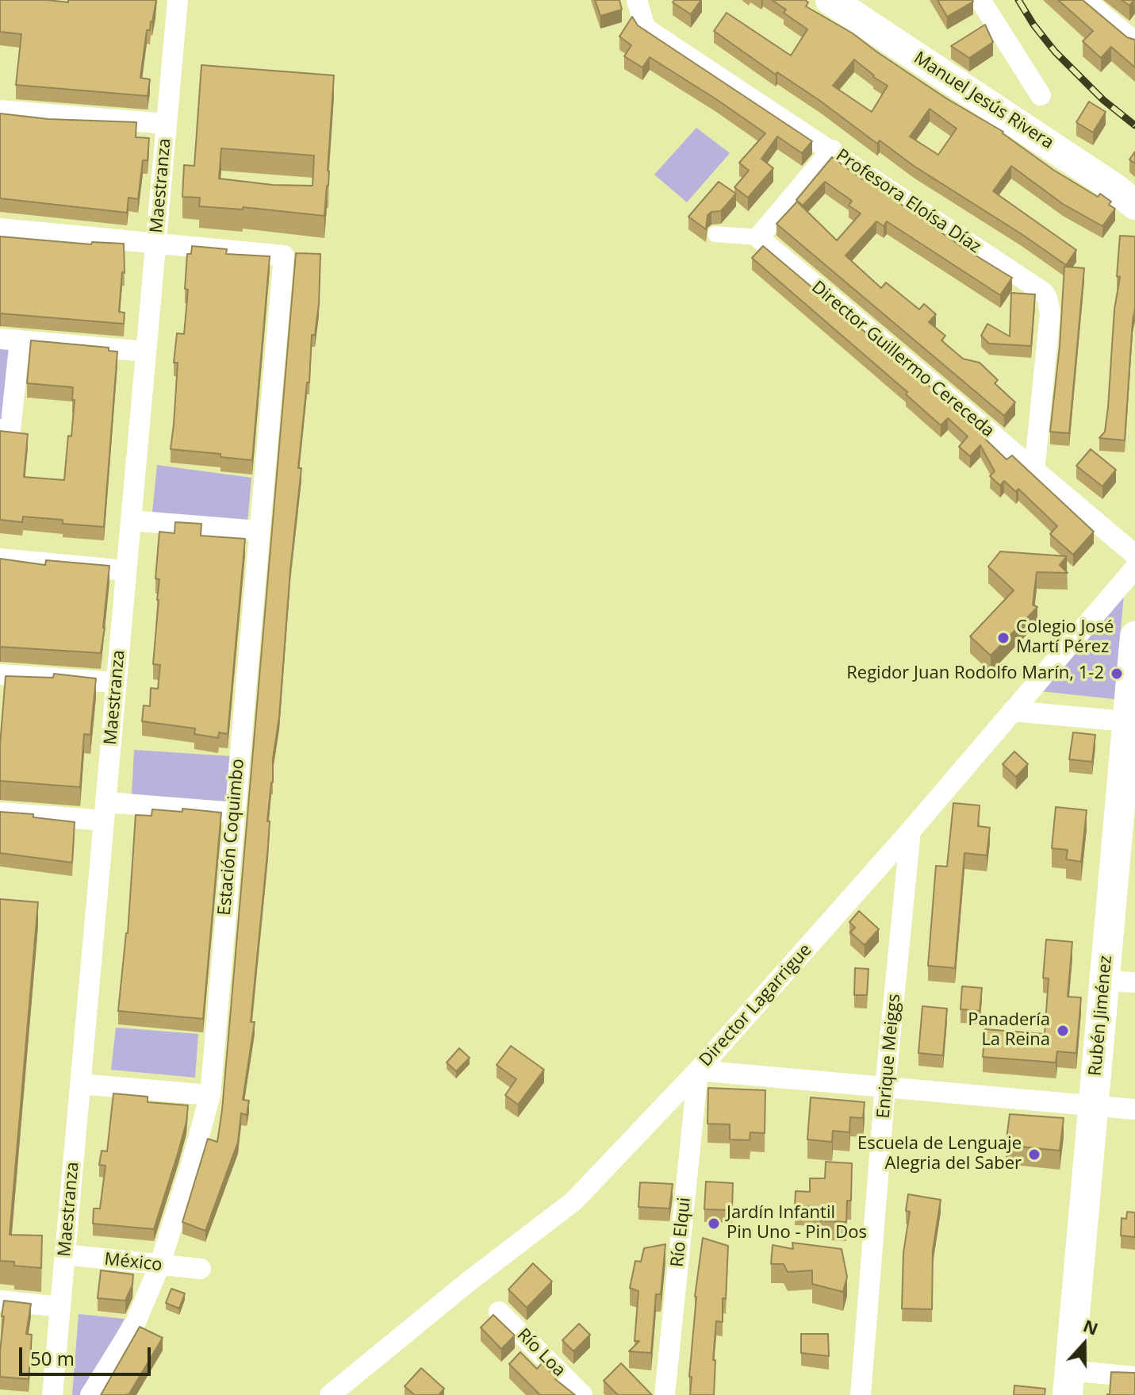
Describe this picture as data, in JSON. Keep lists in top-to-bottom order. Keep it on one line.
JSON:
{"streets":{"main road":["Manuel Jesús Rivera","Rubén Jiménez"],"street":["Maestranza","Profesora Eloísa Díaz","Director Guillermo Cereceda","Estación Coquimbo","Director Lagarrigue","Enrique Meiggs","Río Elqui","México","Río Loa"]},"crossings":[["Maestranza","Estación Coquimbo"],["Maestranza","México"],["Profesora Eloísa Díaz","Director Guillermo Cereceda"],["Estación Coquimbo","México"],["Director Lagarrigue","Enrique Meiggs"],["Director Lagarrigue","Río Elqui"]],"places":["Colegio José Martí Pérez","Regidor Juan Rodolfo Marín, 1-2","Panadería La Reina","Escuela de Lenguaje Alegria del Saber","Jardín Infantil Pin Uno - Pin Dos"],"scale_bar":"50 m","north":"top"}
